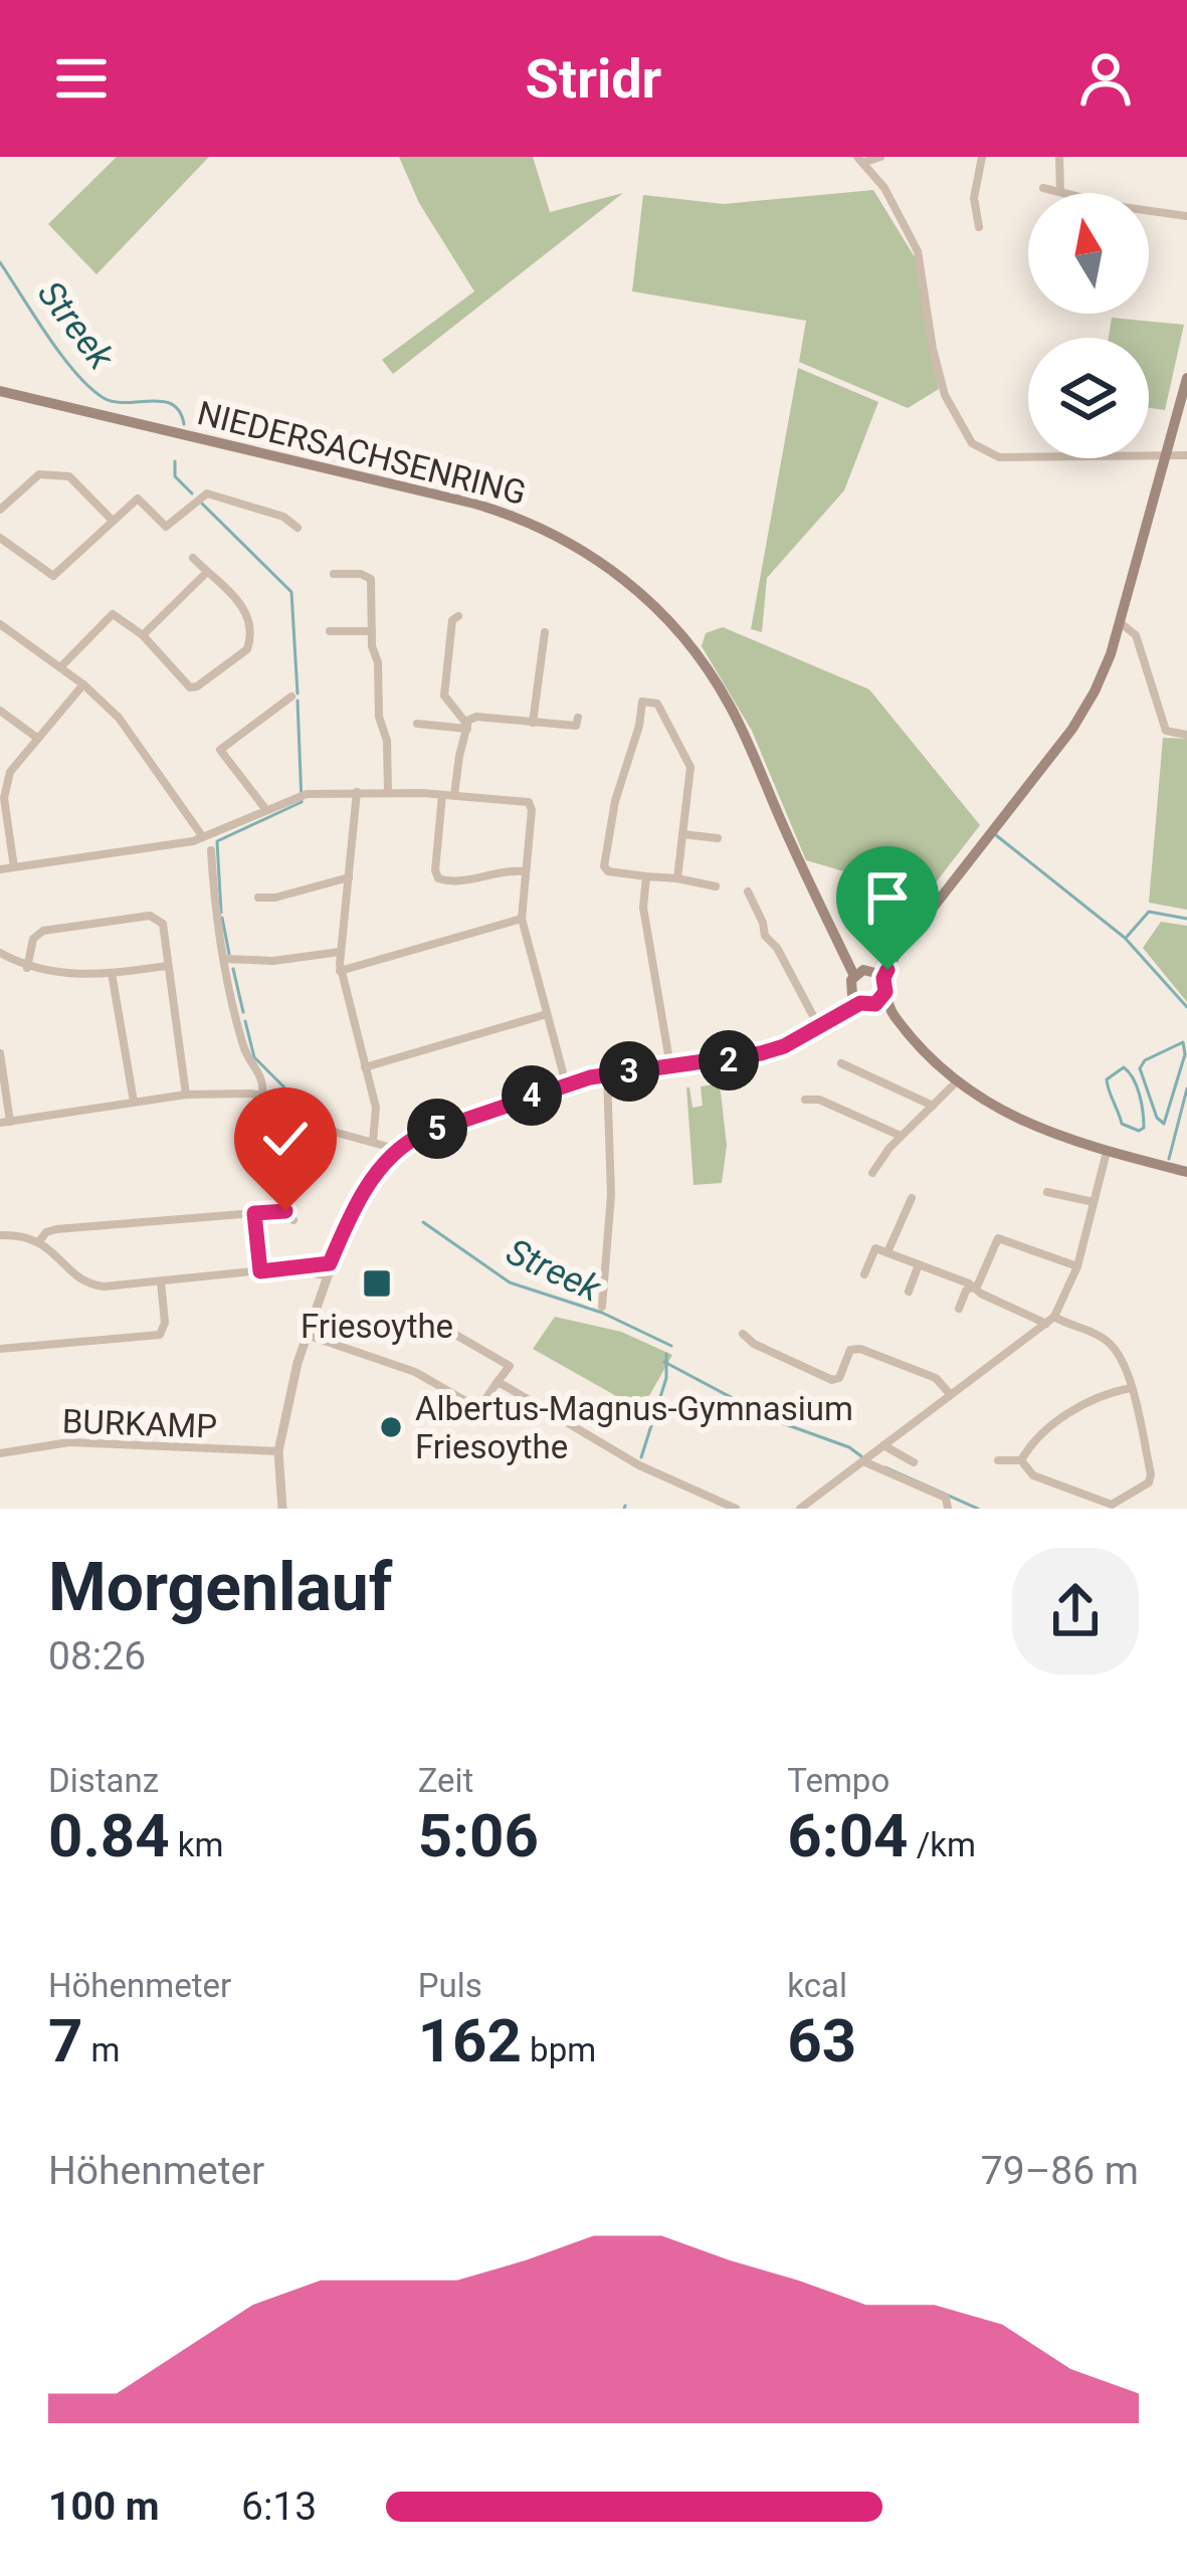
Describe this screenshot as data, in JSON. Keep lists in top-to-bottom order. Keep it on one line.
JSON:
{"streets":{"main road":["NIEDERSACHSENRING"],"street":["BURKAMP"]},"water":["Streek"],"places":{"transit":["Friesoythe"],"other":["Albertus-Magnus-Gymnasium Friesoythe"]},"north":"top","page":{"header":"Stridr","pins":["2","3","4","5"],"heading":["Morgenlauf","08:26"],"stats":[["Distanz","0.84 km"],["Zeit","5:06"],["Tempo","6:04 /km"],["Höhenmeter","7 m"],["Puls","162 bpm"],["kcal","63"]],"chart":["Höhenmeter","79–86 m"],"list":[{"name":"100 m","note":"6:13"}]}}
